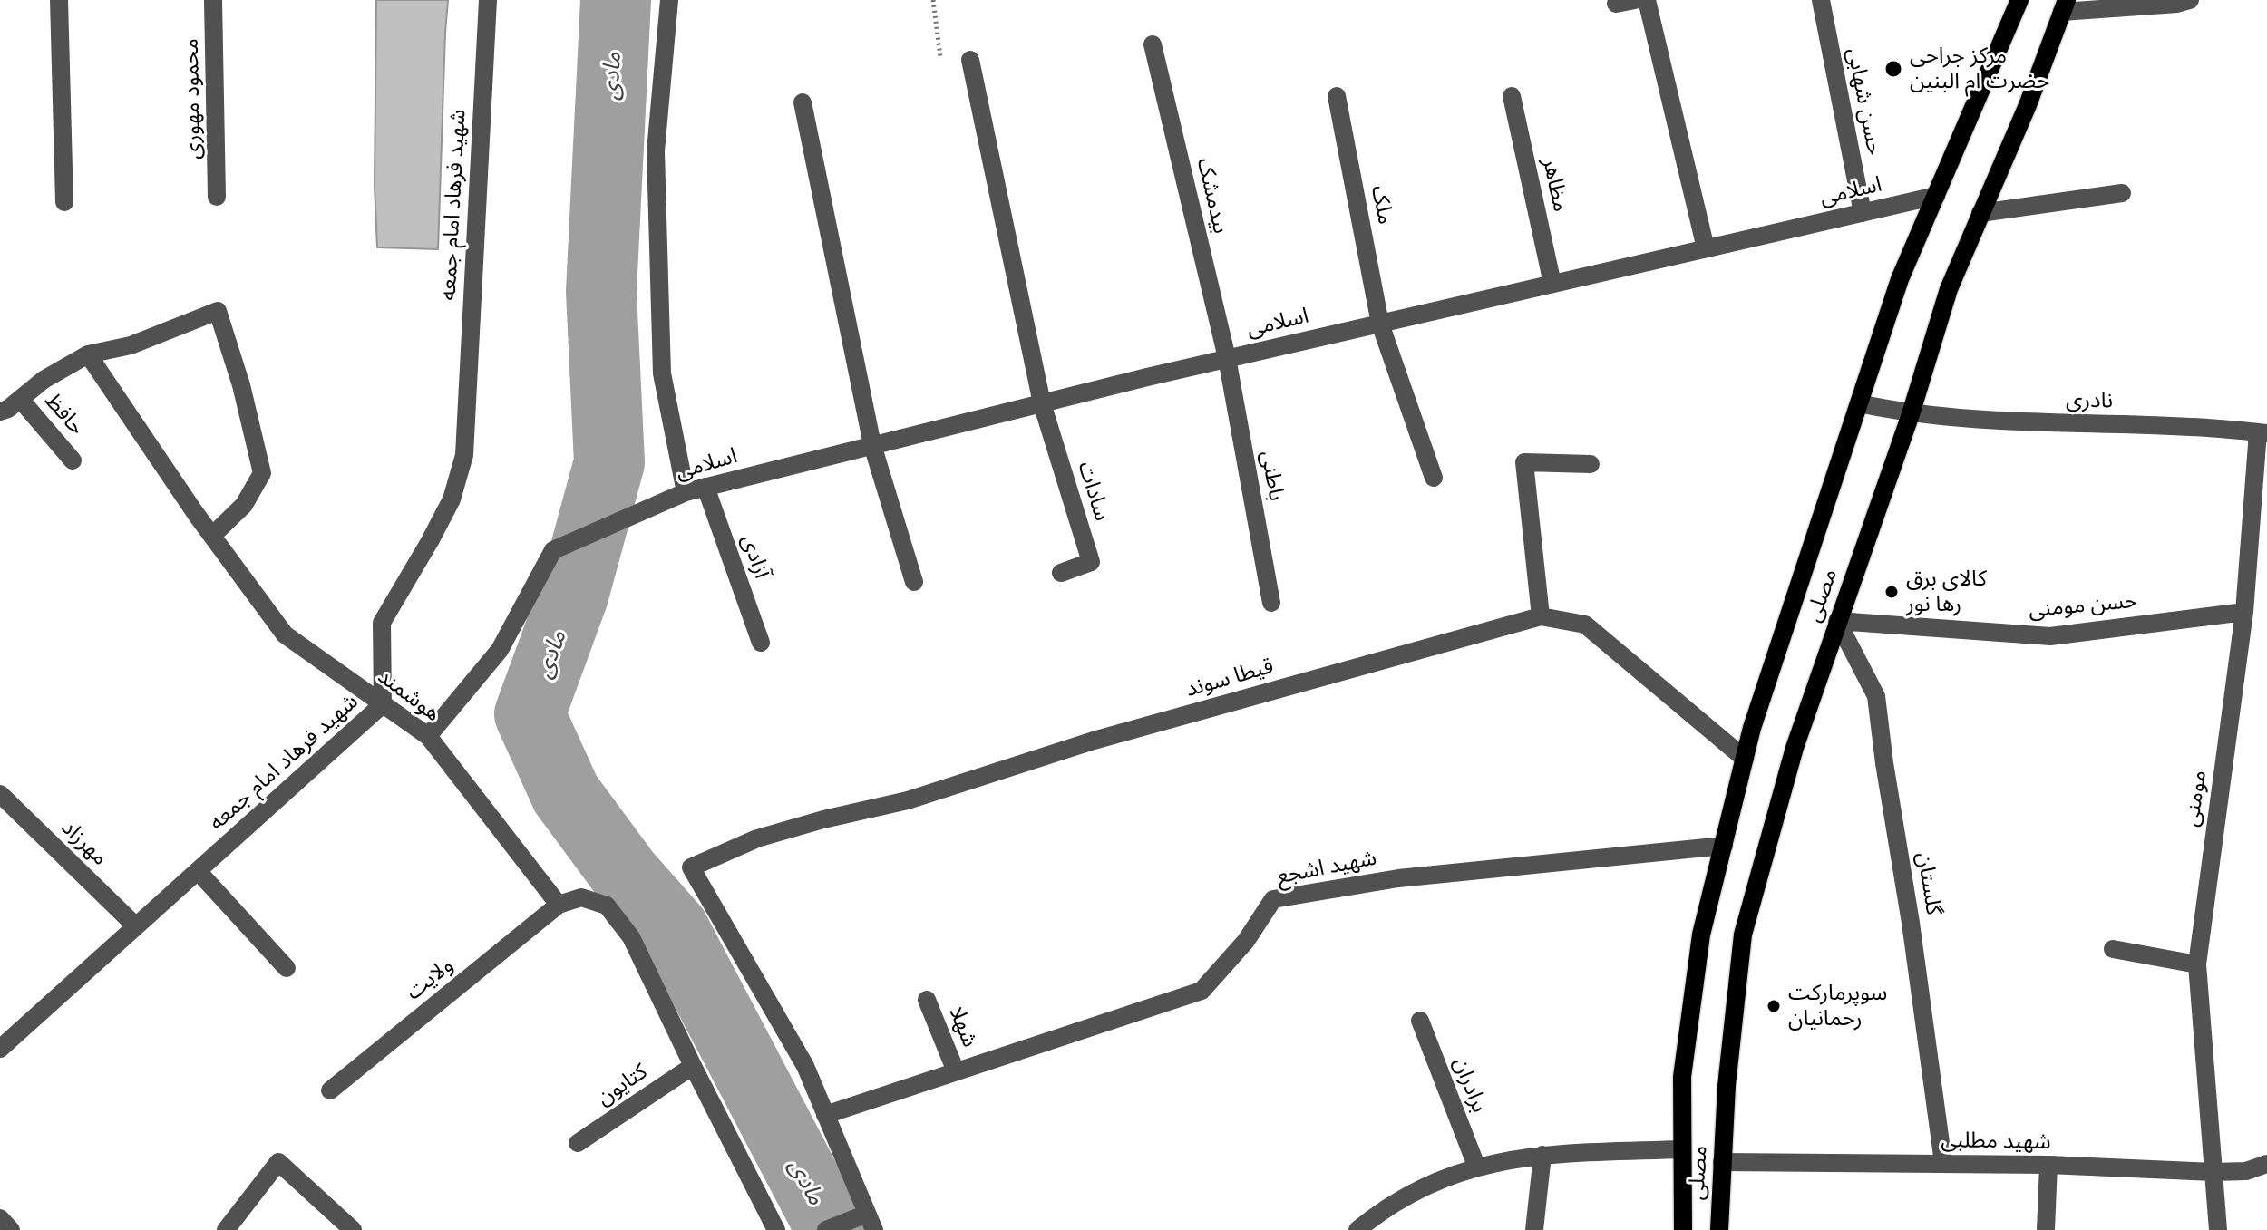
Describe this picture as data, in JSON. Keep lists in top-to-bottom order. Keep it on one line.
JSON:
{"streets":{"main road":["مصلی"],"street":["محمود مهوری","حسن شهابی","مظاهر","اسلامی","بیدمشک","شهید فرهاد امام جمعه","ملک","نادری","حافظ","باطنی","سادات","آزادی","حسن مومنی","قیطا سوند","هوشمند","مومنی","مهرزاد","شهید اشجع","گلستان","ولایت","شهلا","کتایون","برادران","شهید مطلبی"]},"crossings":[["حسن شهابی","اسلامی"],["مظاهر","اسلامی"],["اسلامی","بیدمشک"],["اسلامی","ملک"],["اسلامی","باطنی"],["اسلامی","سادات"],["اسلامی","آزادی"],["اسلامی","مصلی"],["اسلامی","هوشمند"],["بیدمشک","باطنی"],["شهید فرهاد امام جمعه","هوشمند"],["شهید فرهاد امام جمعه","مهرزاد"],["نادری","مصلی"],["نادری","مومنی"],["مصلی","حسن مومنی"],["مصلی","قیطا سوند"],["مصلی","شهید اشجع"],["مصلی","گلستان"],["مصلی","شهید مطلبی"],["حسن مومنی","مومنی"],["حسن مومنی","گلستان"],["قیطا سوند","شهید اشجع"],["هوشمند","ولایت"],["مومنی","شهید مطلبی"],["شهید اشجع","شهلا"],["گلستان","شهید مطلبی"]],"water":["مادی"],"places":["مرکز جراحی حضرت ام البنین","کالای برق رها نور","سوپرمارکت رحمانیان"]}
